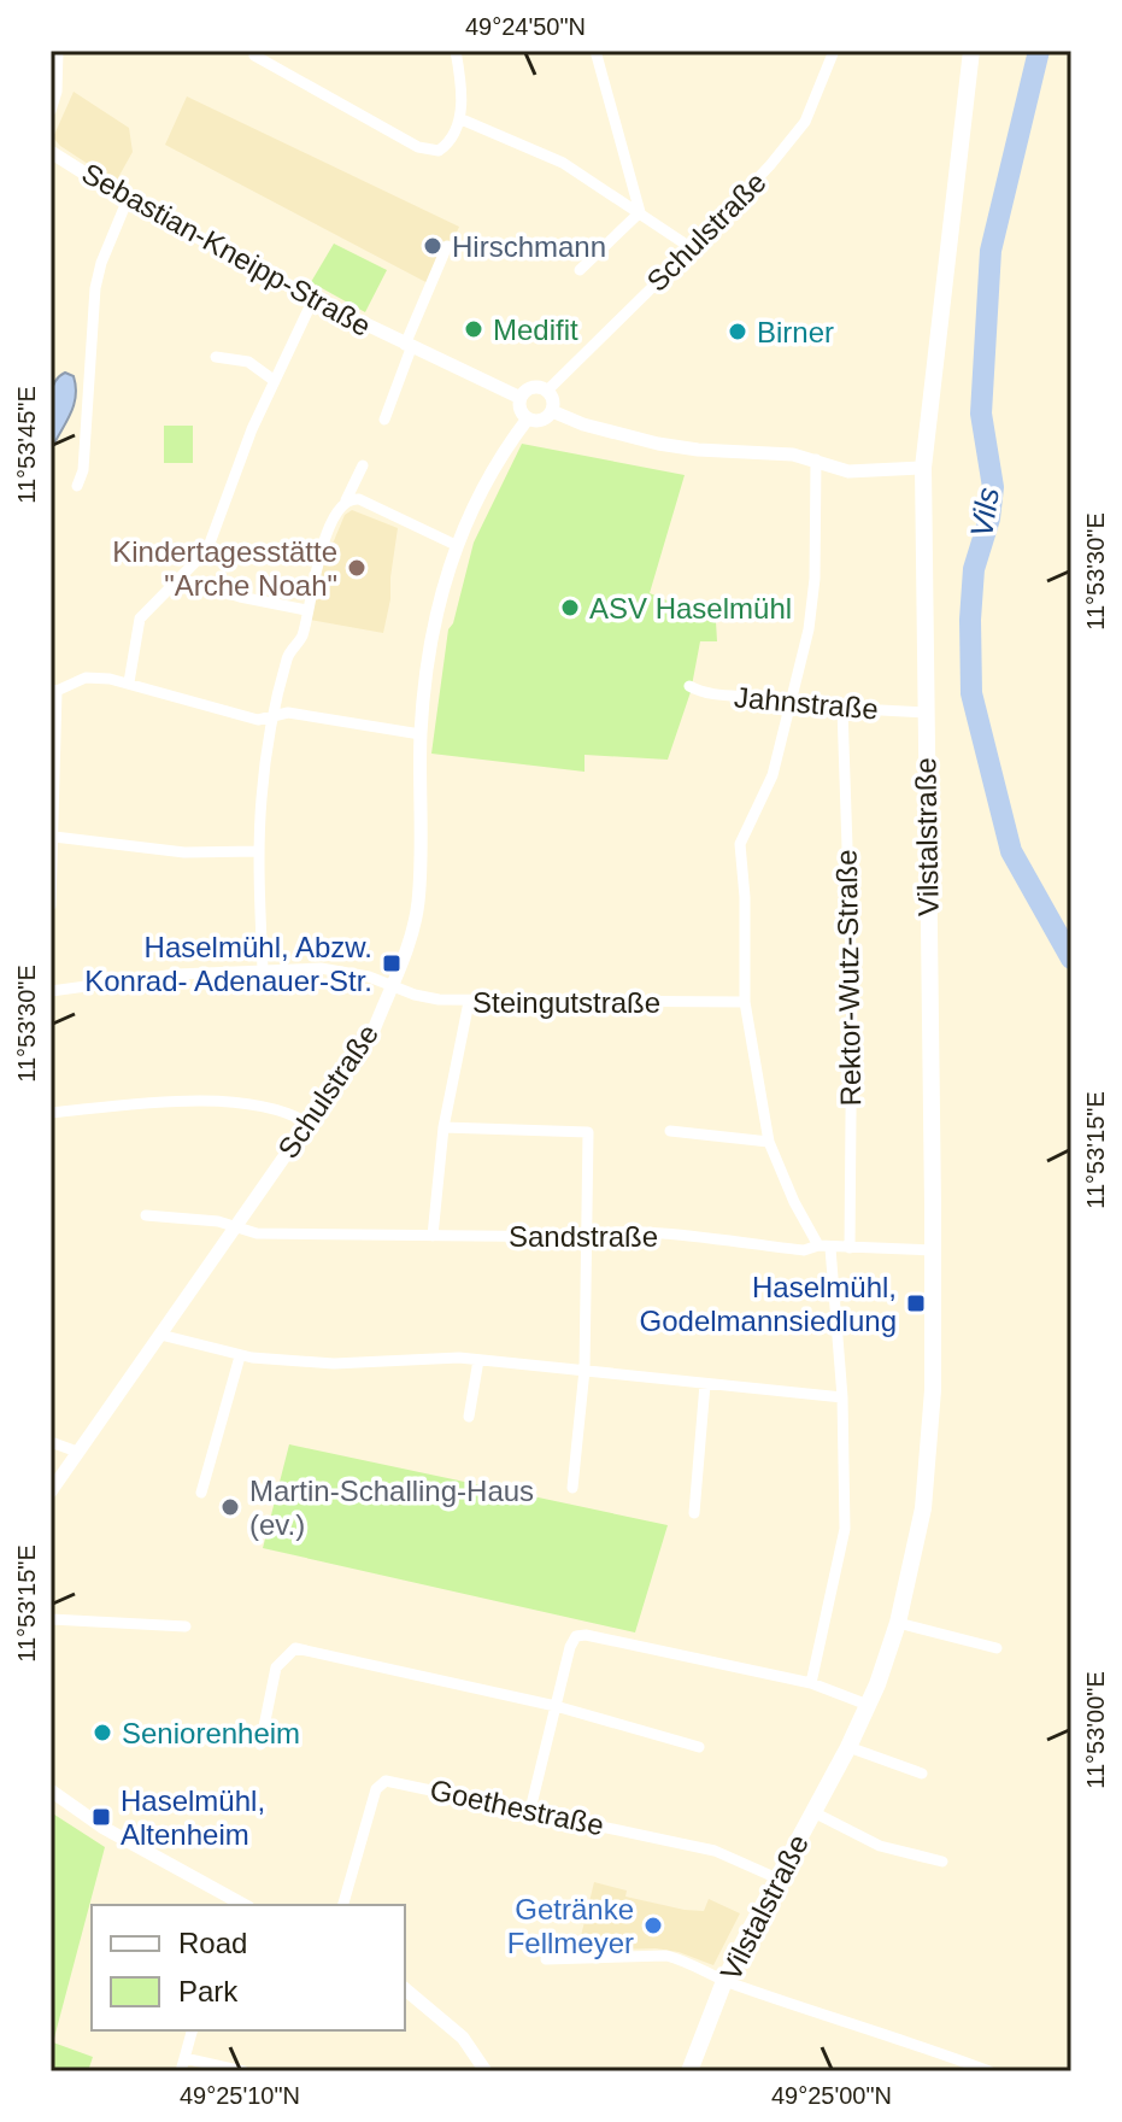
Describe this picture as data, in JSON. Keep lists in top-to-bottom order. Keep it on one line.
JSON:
{"streets":{"main road":["Vilstalstraße"],"street":["Schulstraße","Sebastian-Kneipp-Straße","Jahnstraße","Rektor-Wutz-Straße","Steingutstraße","Sandstraße","Goethestraße"]},"crossings":[["Schulstraße","Sebastian-Kneipp-Straße"],["Schulstraße","Steingutstraße"],["Schulstraße","Sandstraße"],["Jahnstraße","Vilstalstraße"],["Jahnstraße","Rektor-Wutz-Straße"],["Vilstalstraße","Sandstraße"],["Vilstalstraße","Goethestraße"],["Rektor-Wutz-Straße","Sandstraße"]],"water":["Vils"],"places":{"other":["Hirschmann","Medifit","Birner","Kindertagesstätte \"Arche Noah\"","ASV Haselmühl","Martin-Schalling-Haus (ev.)","Seniorenheim","Getränke Fellmeyer"],"transit":["Haselmühl, Abzw. Konrad- Adenauer-Str.","Haselmühl, Godelmannsiedlung","Haselmühl, Altenheim"]},"legend":["Road","Park"],"coordinates":["49°24'50\"N","11°53'45\"E","11°53'30\"E","11°53'15\"E","11°53'00\"E","49°25'10\"N","49°25'00\"N"]}
